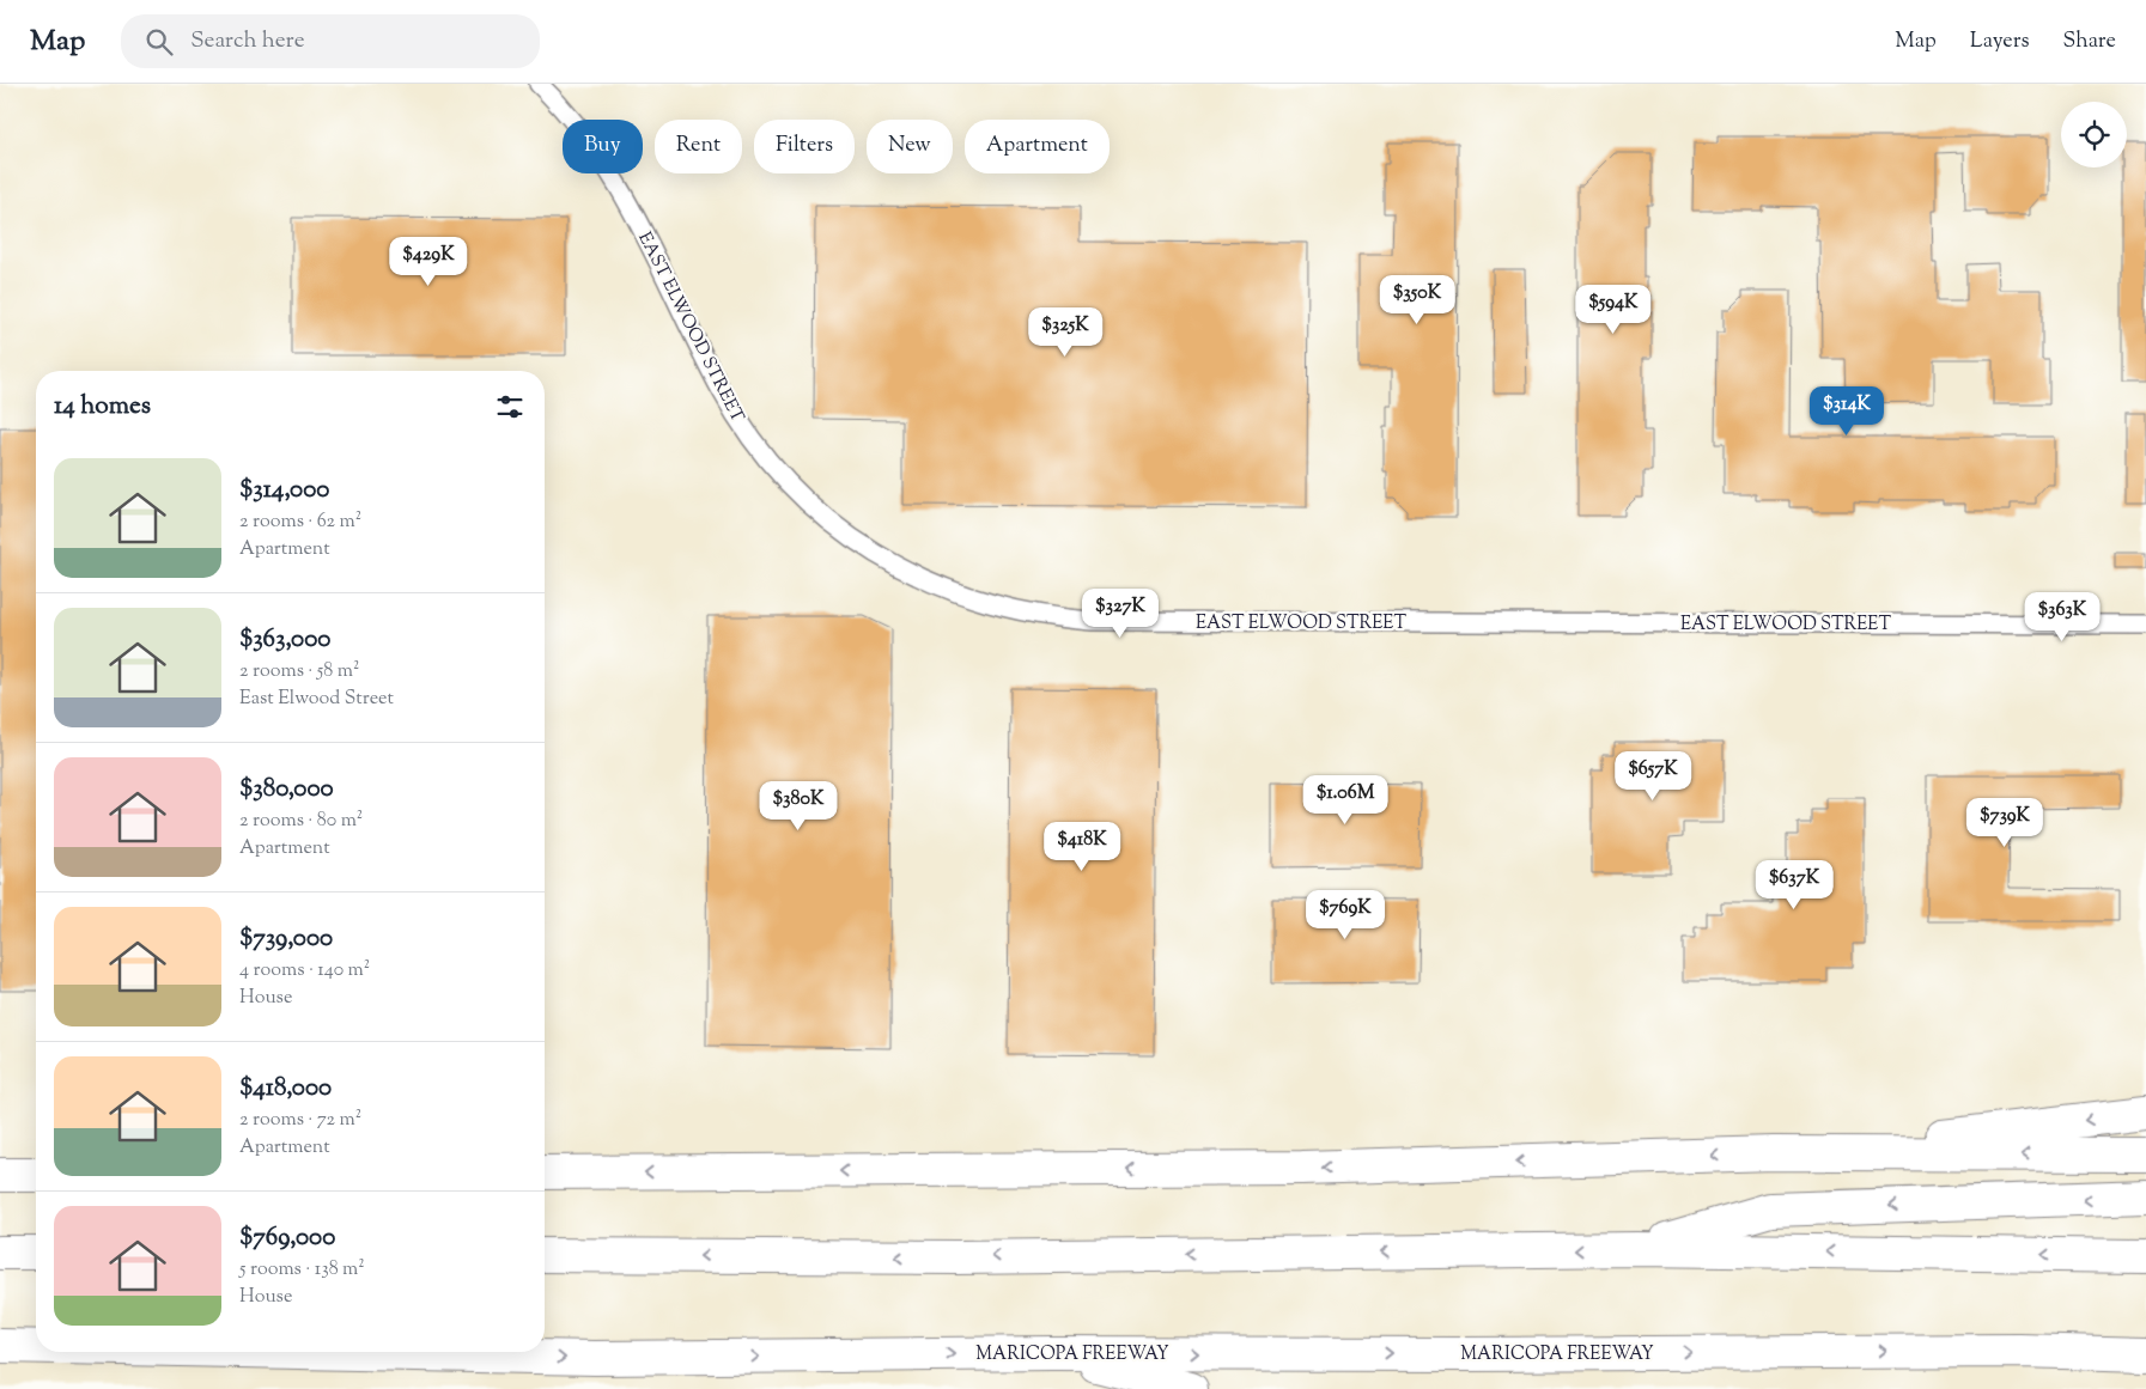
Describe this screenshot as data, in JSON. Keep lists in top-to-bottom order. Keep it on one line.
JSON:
{"streets":{"highway":["MARICOPA FREEWAY"],"street":["EAST ELWOOD STREET"]},"page":{"header":"Map","search":"Search here","nav":["Map","Layers","Share"],"chip":["Buy","Rent","Filters","New","Apartment"],"price":["$429K","$350K","$594K","$325K","$314K","$327K","$363K","$657K","$1.06M","$380K","$739K","$418K","$637K","$769K"],"heading":"14 homes","list":[{"name":"$314,000","note":"2 rooms · 62 m² · Apartment"},{"name":"$363,000","note":"2 rooms · 58 m² · East Elwood Street"},{"name":"$380,000","note":"2 rooms · 80 m² · Apartment"},{"name":"$739,000","note":"4 rooms · 140 m² · House"},{"name":"$418,000","note":"2 rooms · 72 m² · Apartment"},{"name":"$769,000","note":"5 rooms · 138 m² · House"}]}}
